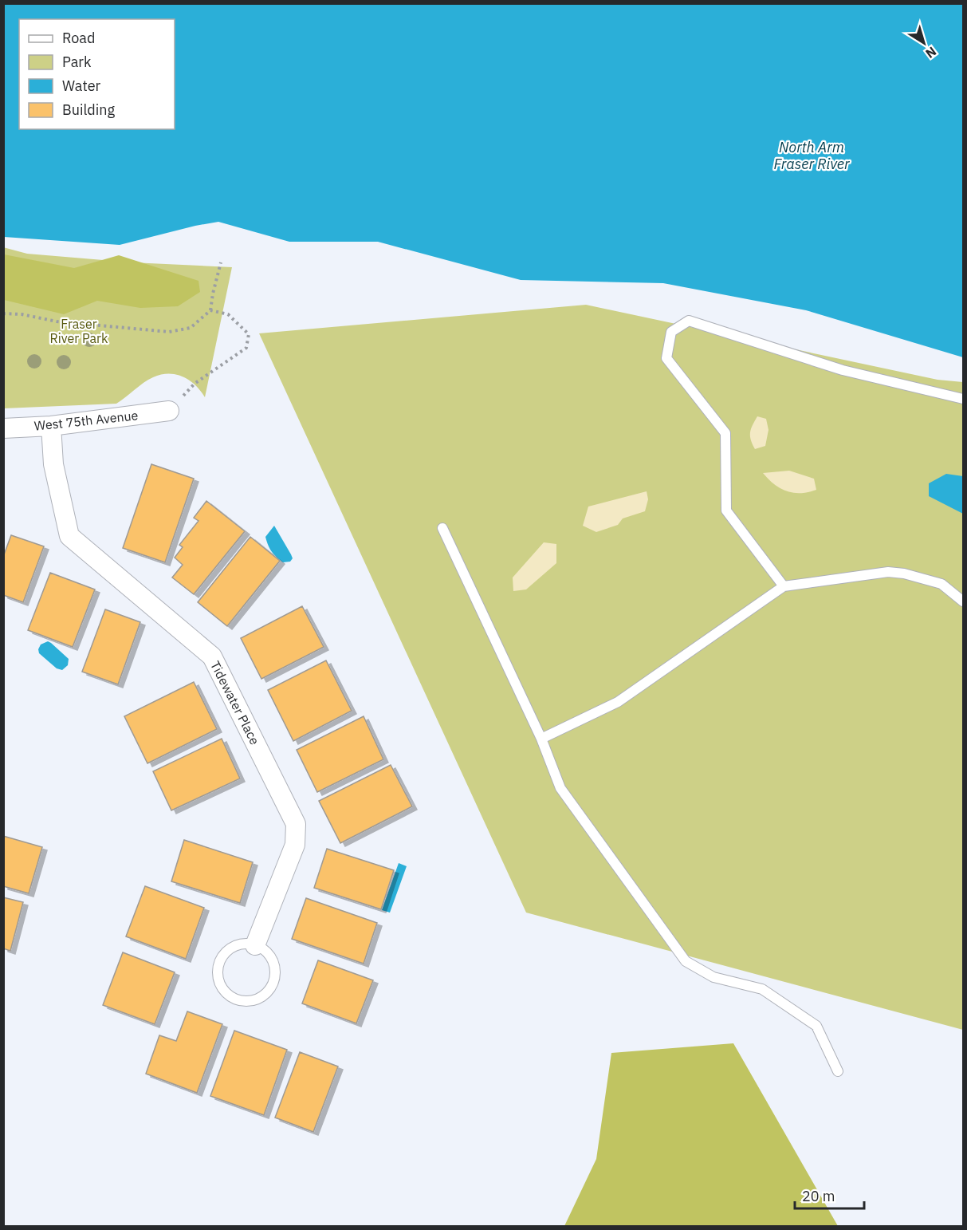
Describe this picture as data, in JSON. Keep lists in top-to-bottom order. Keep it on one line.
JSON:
{"streets":{"street":["West 75th Avenue","Tidewater Place"]},"crossings":[["West 75th Avenue","Tidewater Place"]],"water":["North Arm Fraser River"],"parks":["Fraser River Park"],"legend":["Road","Park","Water","Building"],"scale_bar":"20 m","north":"bottom right"}
